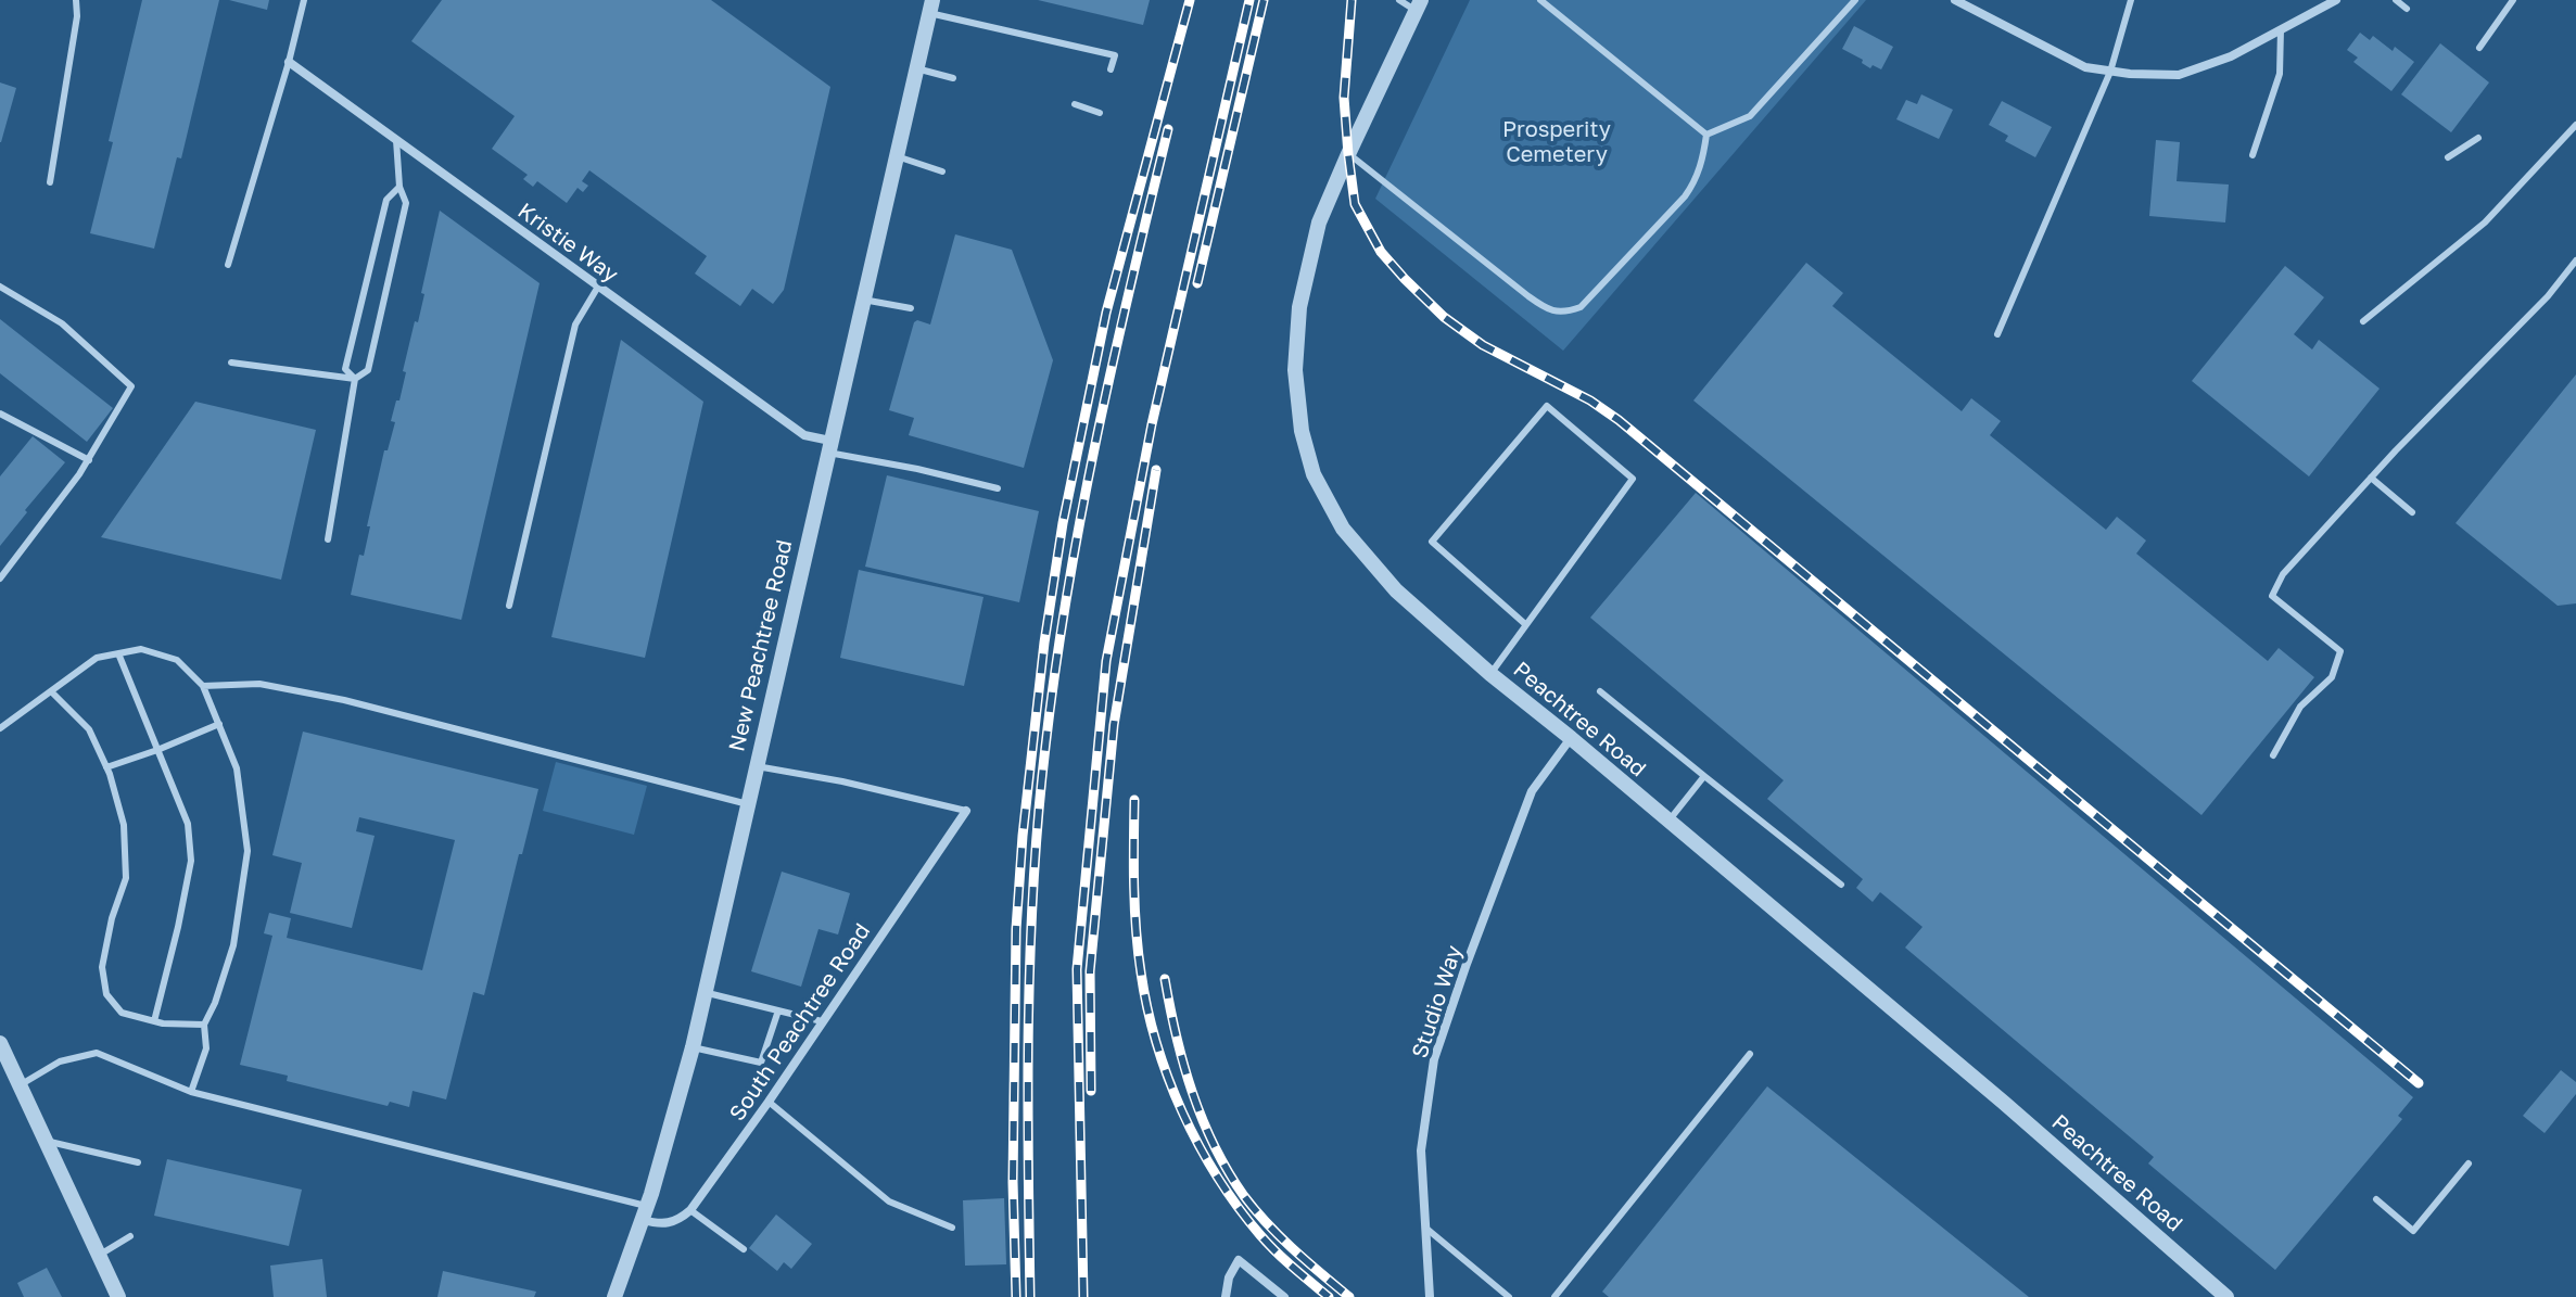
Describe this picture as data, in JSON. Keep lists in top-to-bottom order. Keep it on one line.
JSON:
{"streets":{"street":["Kristie Way","New Peachtree Road","Peachtree Road","Studio Way","South Peachtree Road"]},"crossings":[["Kristie Way","New Peachtree Road"],["Peachtree Road","Studio Way"]],"parks":["Prosperity Cemetery"]}
